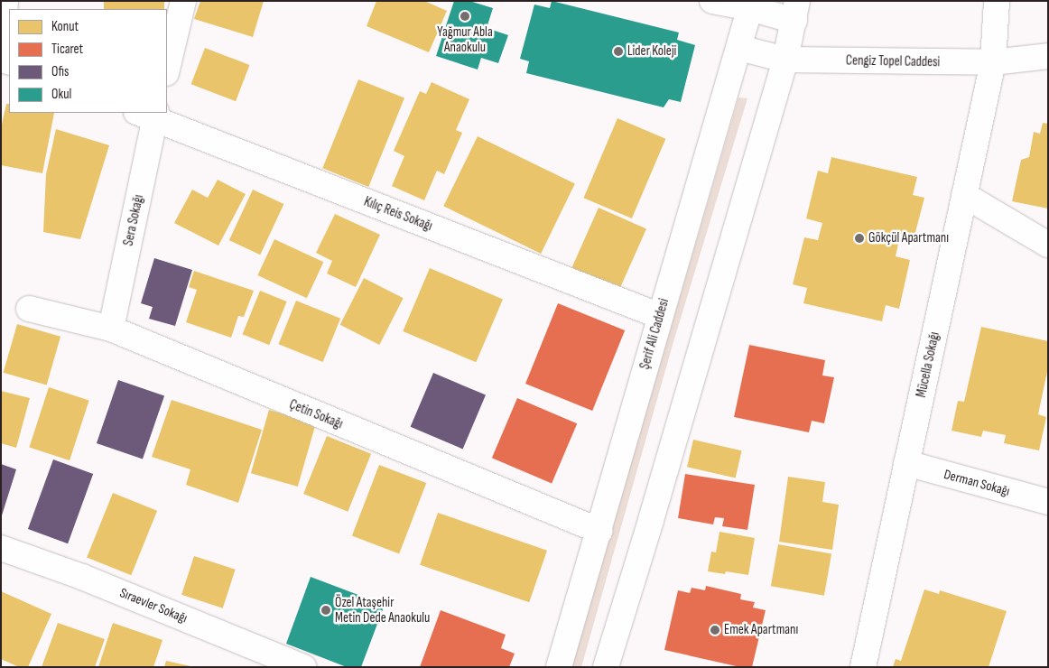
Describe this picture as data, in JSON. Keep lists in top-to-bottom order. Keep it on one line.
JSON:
{"streets":{"street":["Cengiz Topel Caddesi","Kılıç Reis Sokağı","Sera Sokağı","Şerif Ali Caddesi","Mücella Sokağı","Çetin Sokağı","Derman Sokağı","Sıraevler Sokağı"]},"crossings":[["Cengiz Topel Caddesi","Şerif Ali Caddesi"],["Cengiz Topel Caddesi","Mücella Sokağı"],["Kılıç Reis Sokağı","Sera Sokağı"],["Kılıç Reis Sokağı","Şerif Ali Caddesi"],["Sera Sokağı","Çetin Sokağı"],["Şerif Ali Caddesi","Çetin Sokağı"],["Mücella Sokağı","Derman Sokağı"]],"places":["Yağmur Abla Anaokulu","Lider Koleji","Gökçül Apartmanı","Özel Ataşehir Metin Dede Anaokulu","Emek Apartmanı"],"legend":["Konut","Ticaret","Ofis","Okul"]}
